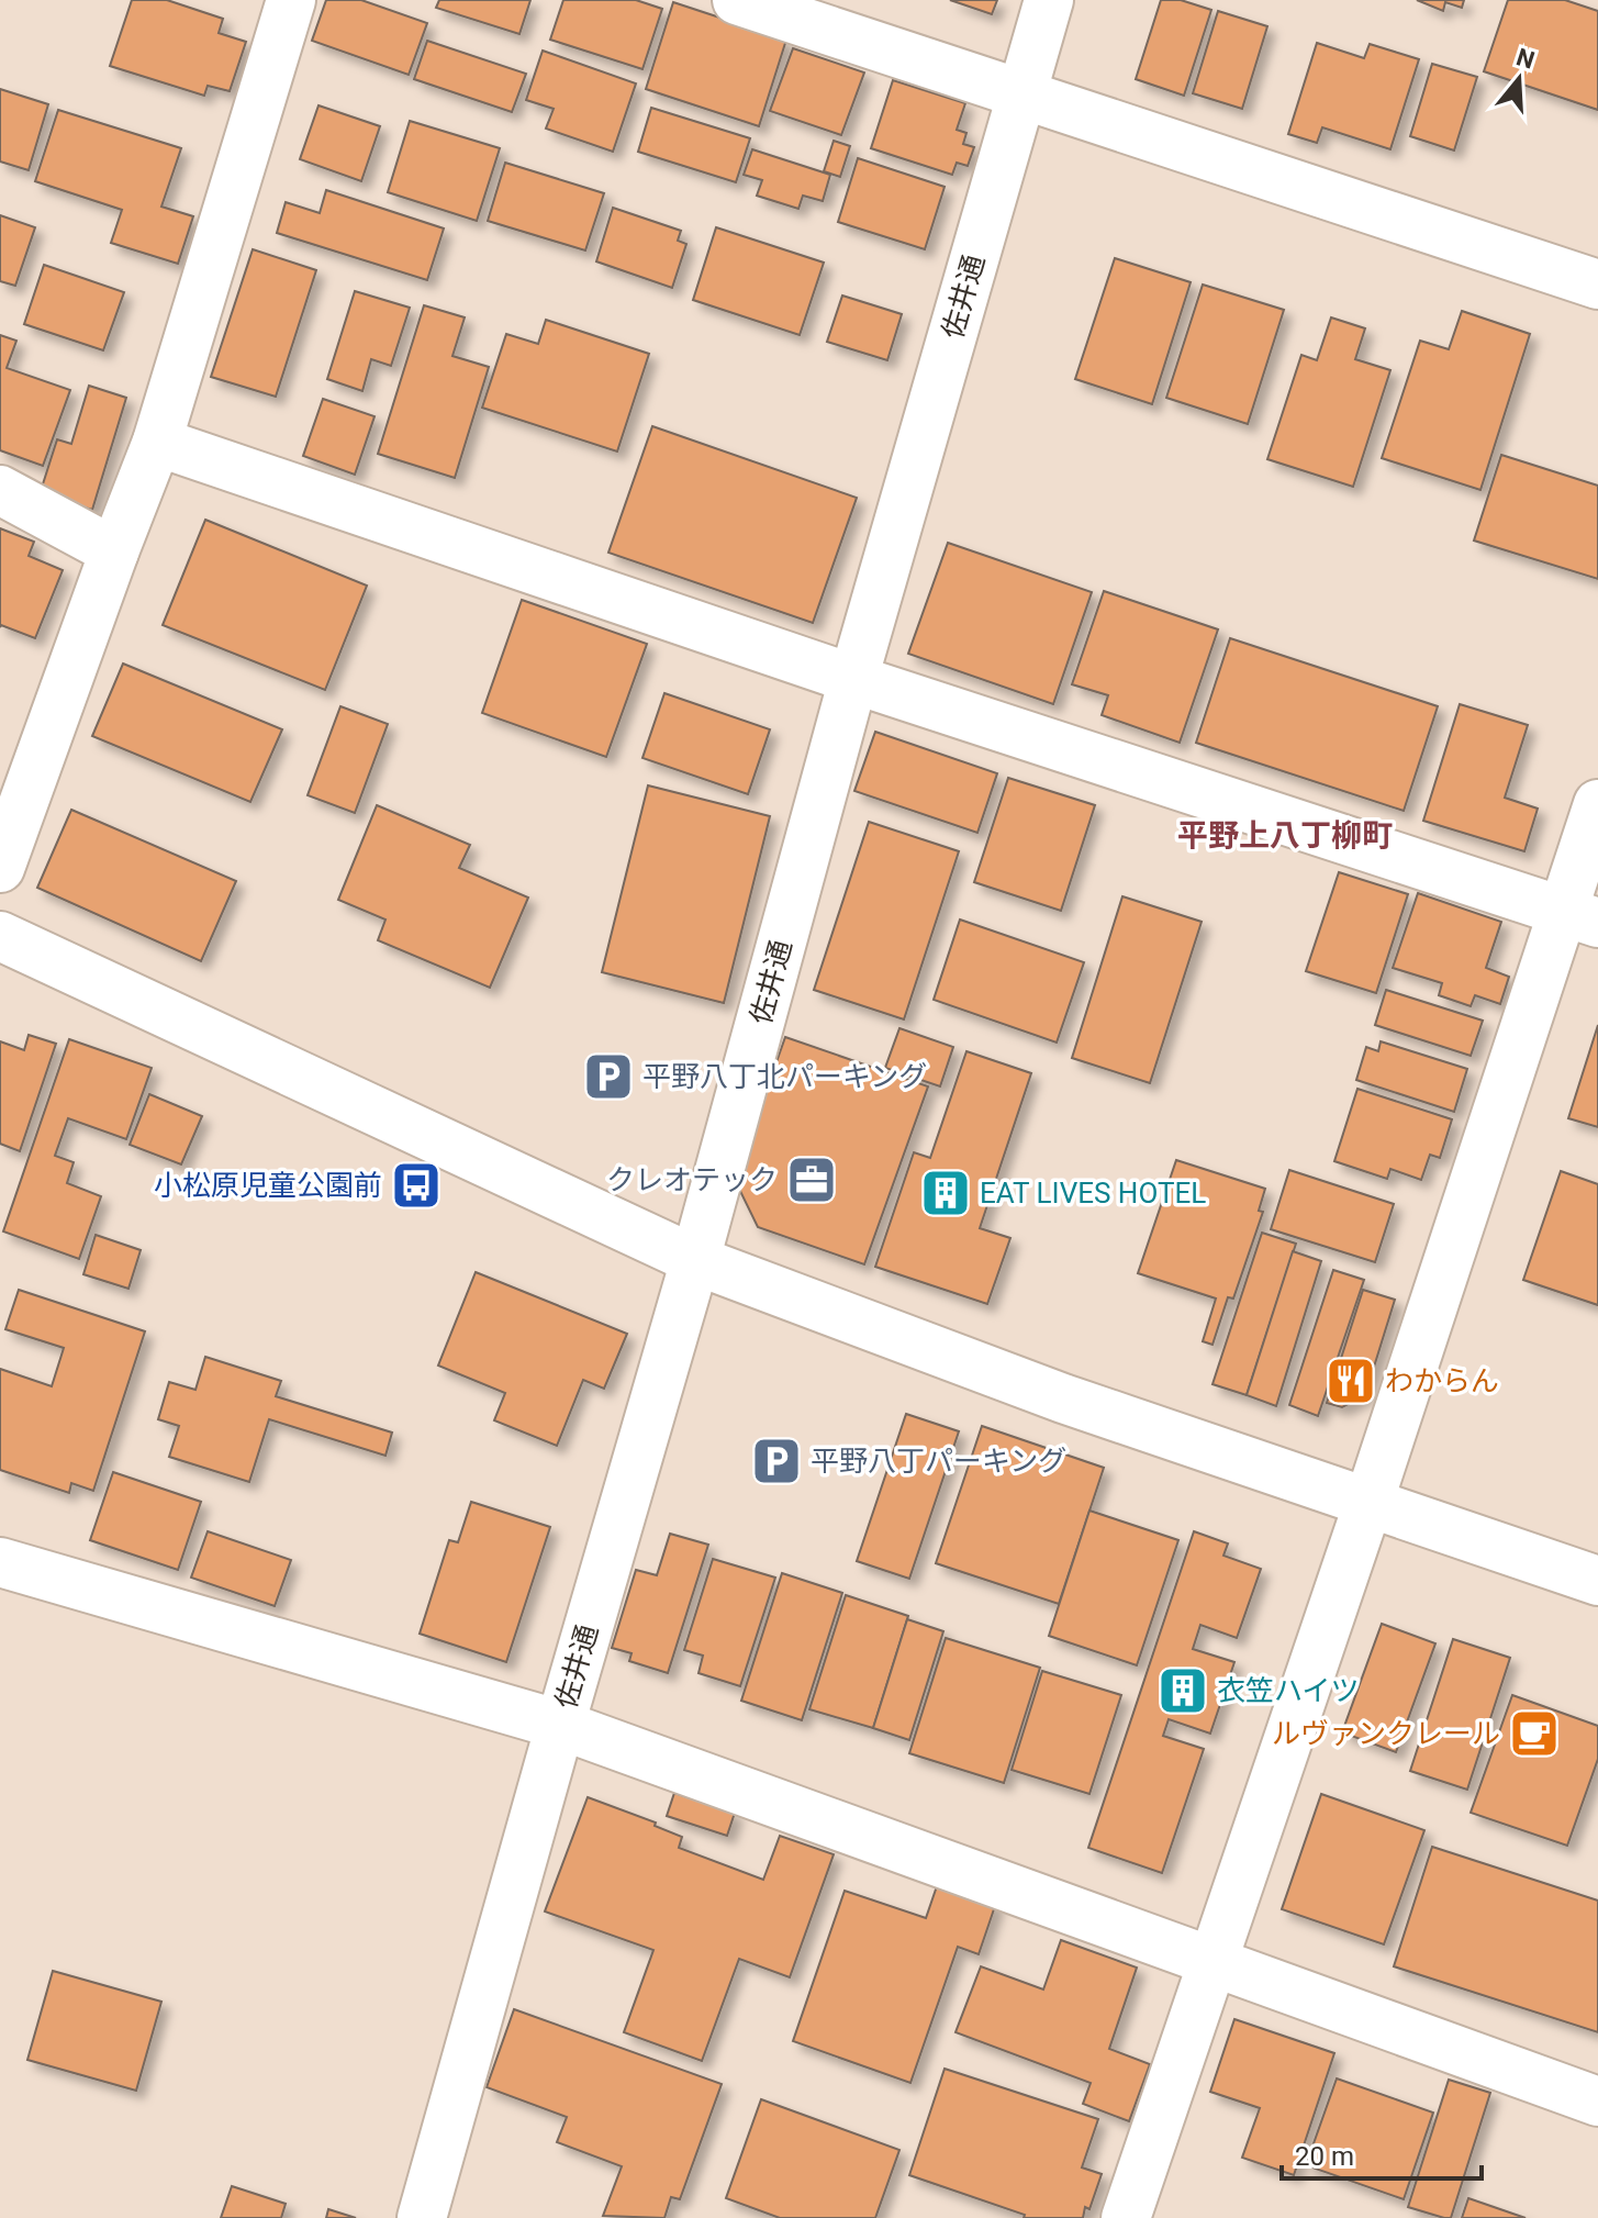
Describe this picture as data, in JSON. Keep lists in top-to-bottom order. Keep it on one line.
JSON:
{"streets":{"street":["佐井通"]},"districts":["平野上八丁柳町"],"places":{"parking":["平野八丁北パーキング","平野八丁パーキング"],"office":["クレオテック"],"bus stop":["小松原児童公園前"],"building":["EAT LIVES HOTEL","衣笠ハイツ"],"restaurant":["わからん"],"cafe":["ルヴァンクレール"]},"scale_bar":"20 m","north":"top"}
